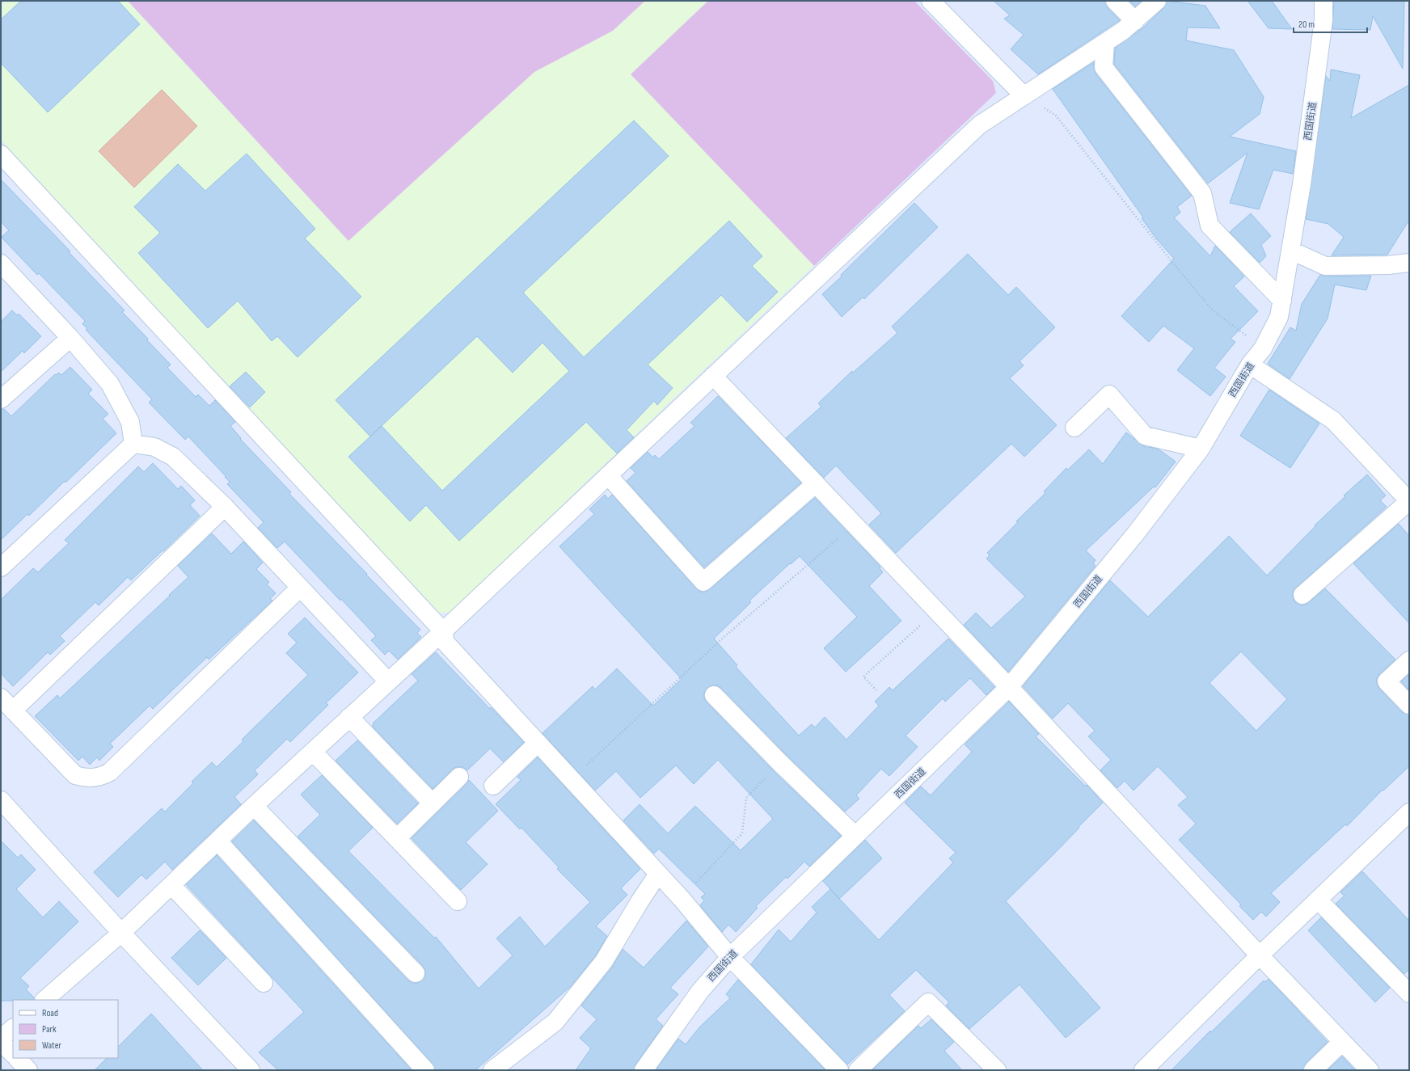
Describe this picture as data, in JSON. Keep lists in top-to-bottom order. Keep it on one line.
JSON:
{"streets":{"street":["西国街道"]},"legend":["Road","Park","Water"],"scale_bar":"20 m"}
